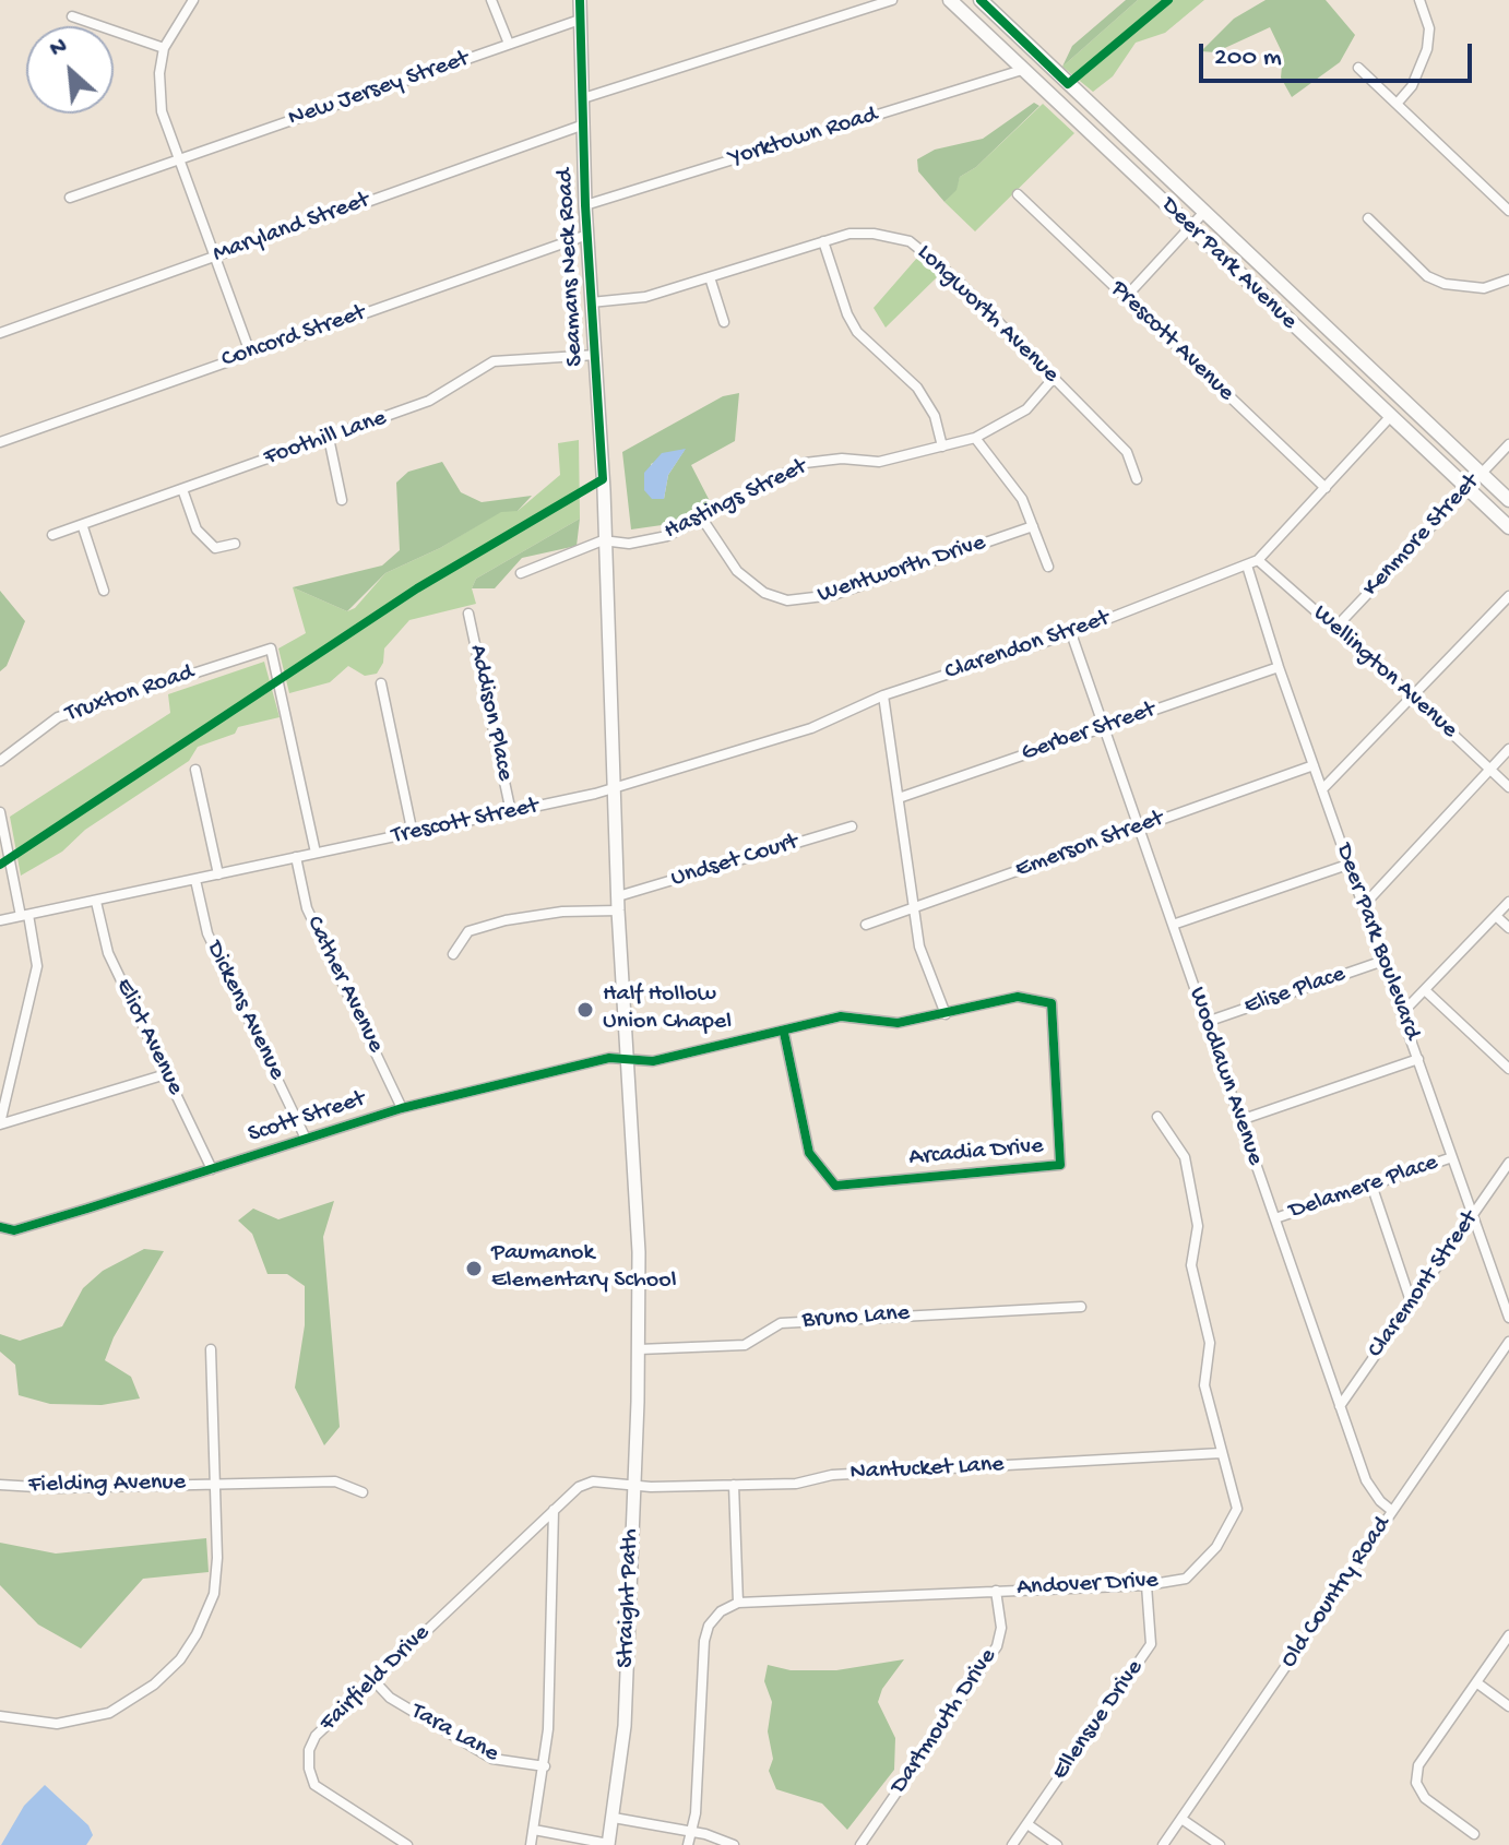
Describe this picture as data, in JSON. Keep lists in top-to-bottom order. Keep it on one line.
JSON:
{"streets":{"main road":["Deer Park Avenue","Seamans Neck Road","Straight Path"],"street":["New Jersey Street","Yorktown Road","Maryland Street","Longworth Avenue","Concord Street","Prescott Avenue","Foothill Lane","Hastings Street","Kenmore Street","Wentworth Drive","Clarendon Street","Wellington Avenue","Truxton Road","Addison Place","Gerber Street","Trescott Street","Emerson Street","Undset Court","Deer Park Boulevard","Cather Avenue","Elise Place","Dickens Avenue","Eliot Avenue","Woodlawn Avenue","Scott Street","Arcadia Drive","Delamere Place","Claremont Street","Bruno Lane","Nantucket Lane","Fielding Avenue","Andover Drive","Old Country Road","Fairfield Drive","Ellensue Drive","Dartmouth Drive","Tara Lane"]},"crossings":[["New Jersey Street","Seamans Neck Road"],["Yorktown Road","Deer Park Avenue"],["Yorktown Road","Seamans Neck Road"],["Maryland Street","Seamans Neck Road"],["Deer Park Avenue","Kenmore Street"],["Deer Park Avenue","Clarendon Street"],["Seamans Neck Road","Longworth Avenue"],["Seamans Neck Road","Concord Street"],["Seamans Neck Road","Foothill Lane"],["Seamans Neck Road","Hastings Street"],["Seamans Neck Road","Clarendon Street"],["Seamans Neck Road","Trescott Street"],["Seamans Neck Road","Undset Court"],["Seamans Neck Road","Scott Street"],["Seamans Neck Road","Arcadia Drive"],["Seamans Neck Road","Bruno Lane"],["Seamans Neck Road","Straight Path"],["Longworth Avenue","Hastings Street"],["Prescott Avenue","Clarendon Street"],["Hastings Street","Wentworth Drive"],["Kenmore Street","Wellington Avenue"],["Clarendon Street","Wellington Avenue"],["Clarendon Street","Trescott Street"],["Clarendon Street","Deer Park Boulevard"],["Clarendon Street","Woodlawn Avenue"],["Truxton Road","Trescott Street"],["Addison Place","Trescott Street"],["Gerber Street","Deer Park Boulevard"],["Gerber Street","Woodlawn Avenue"],["Trescott Street","Cather Avenue"],["Emerson Street","Deer Park Boulevard"],["Emerson Street","Woodlawn Avenue"],["Deer Park Boulevard","Elise Place"],["Deer Park Boulevard","Delamere Place"],["Deer Park Boulevard","Claremont Street"],["Cather Avenue","Scott Street"],["Elise Place","Woodlawn Avenue"],["Dickens Avenue","Scott Street"],["Eliot Avenue","Scott Street"],["Woodlawn Avenue","Delamere Place"],["Woodlawn Avenue","Claremont Street"],["Woodlawn Avenue","Old Country Road"],["Scott Street","Arcadia Drive"],["Bruno Lane","Straight Path"],["Nantucket Lane","Andover Drive"],["Nantucket Lane","Straight Path"],["Nantucket Lane","Fairfield Drive"],["Andover Drive","Ellensue Drive"],["Andover Drive","Dartmouth Drive"],["Straight Path","Fairfield Drive"],["Fairfield Drive","Tara Lane"]],"places":["Half Hollow Union Chapel","Paumanok Elementary School"],"scale_bar":"200 m","north":"top left"}
